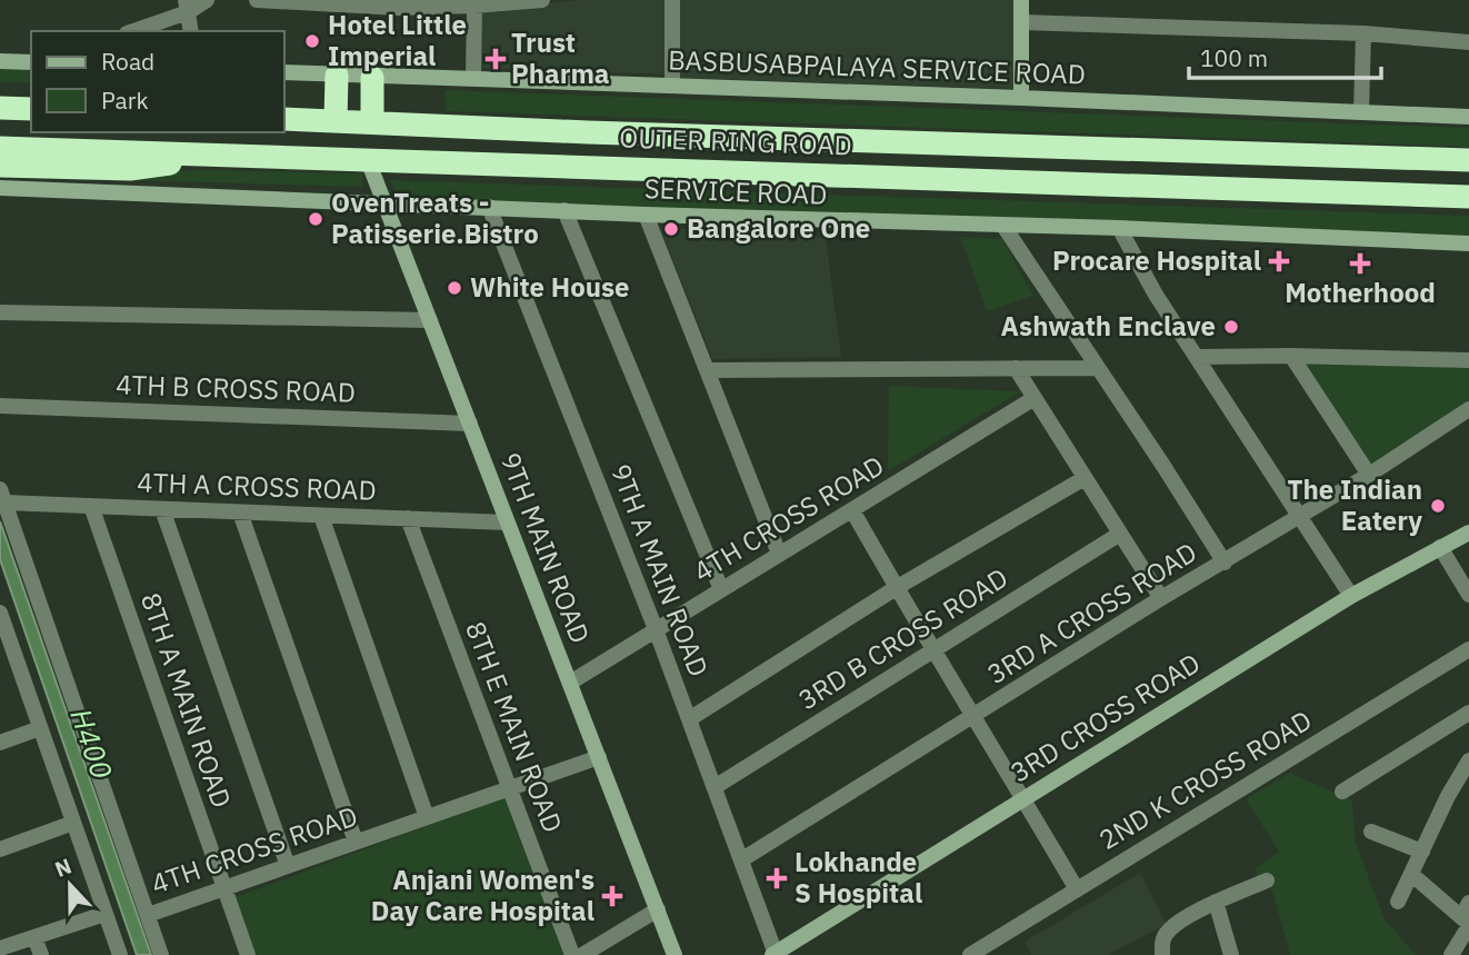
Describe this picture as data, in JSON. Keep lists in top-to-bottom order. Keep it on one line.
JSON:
{"streets":{"highway":["OUTER RING ROAD"],"street":["BASBUSABPALAYA SERVICE ROAD","SERVICE ROAD","4TH B CROSS ROAD","4TH A CROSS ROAD","4TH CROSS ROAD","9TH MAIN ROAD","9TH A MAIN ROAD","3RD A CROSS ROAD","3RD B CROSS ROAD","8TH A MAIN ROAD","3RD CROSS ROAD","8TH E MAIN ROAD","2ND K CROSS ROAD"]},"crossings":[["OUTER RING ROAD","9TH MAIN ROAD"],["SERVICE ROAD","9TH MAIN ROAD"],["SERVICE ROAD","9TH A MAIN ROAD"],["4TH B CROSS ROAD","9TH MAIN ROAD"],["4TH A CROSS ROAD","9TH MAIN ROAD"],["4TH A CROSS ROAD","8TH A MAIN ROAD"],["4TH A CROSS ROAD","8TH E MAIN ROAD"],["4TH CROSS ROAD","9TH MAIN ROAD"],["4TH CROSS ROAD","9TH A MAIN ROAD"],["4TH CROSS ROAD","8TH A MAIN ROAD"],["4TH CROSS ROAD","8TH E MAIN ROAD"],["9TH A MAIN ROAD","3RD A CROSS ROAD"],["9TH A MAIN ROAD","3RD B CROSS ROAD"],["9TH A MAIN ROAD","3RD CROSS ROAD"]],"water":["H400"],"places":{"other":["Hotel Little Imperial","OvenTreats - Patisserie.Bistro","Bangalore One","White House","Ashwath Enclave","The Indian Eatery"],"health":["Trust Pharma","Procare Hospital","Motherhood","Lokhande S Hospital","Anjani Women's Day Care Hospital"]},"legend":["Road","Park"],"scale_bar":"100 m","north":"top"}
